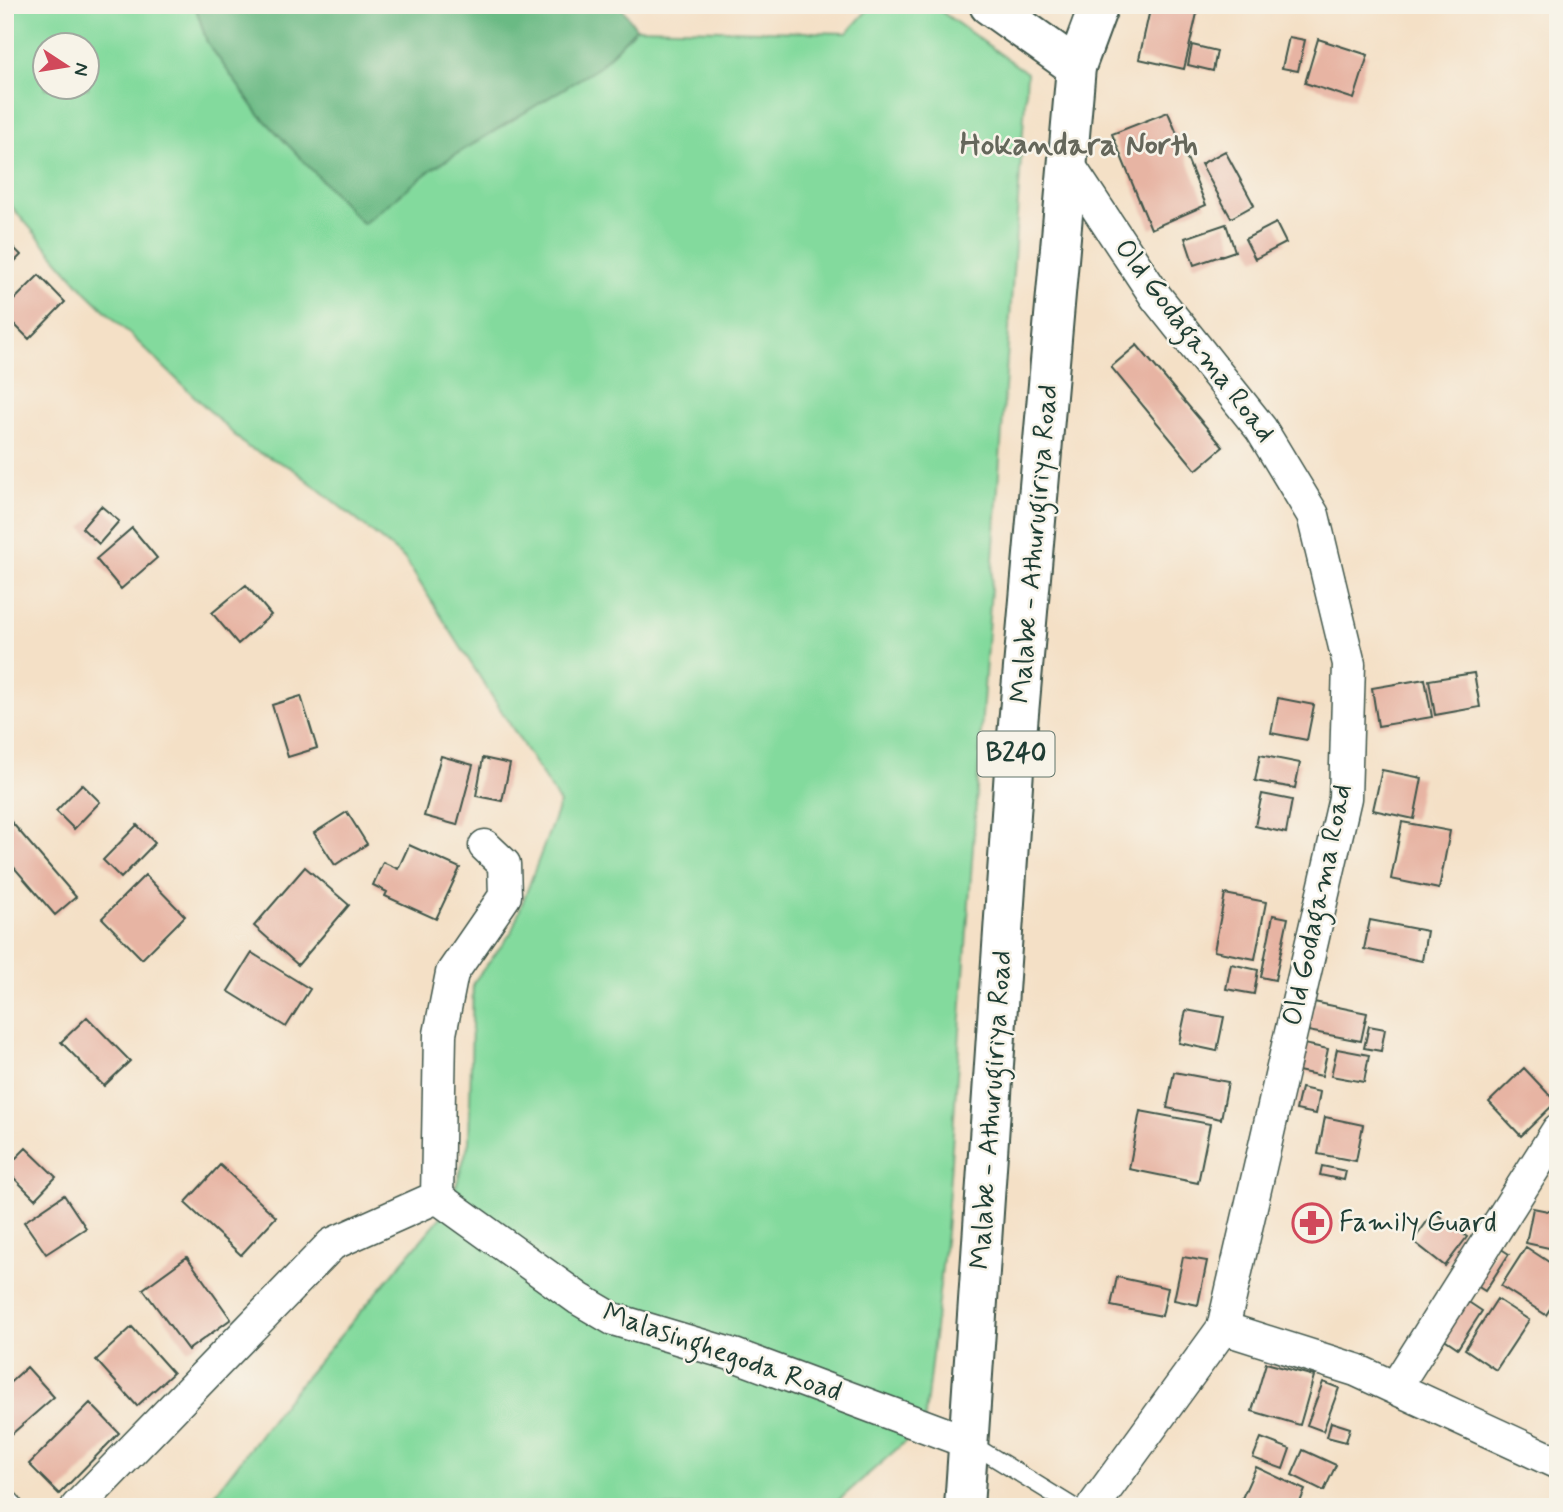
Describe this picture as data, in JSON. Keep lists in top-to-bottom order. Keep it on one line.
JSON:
{"streets":{"main road":["Malabe - Athurugiriya Road","B240"],"street":["Old Godagama Road","Malasinghegoda Road"]},"crossings":[["Old Godagama Road","Malabe - Athurugiriya Road"],["Malabe - Athurugiriya Road","Malasinghegoda Road"]],"districts":["Hokandara North"],"places":{"pharmacy":["Family Guard"]},"north":"right"}
